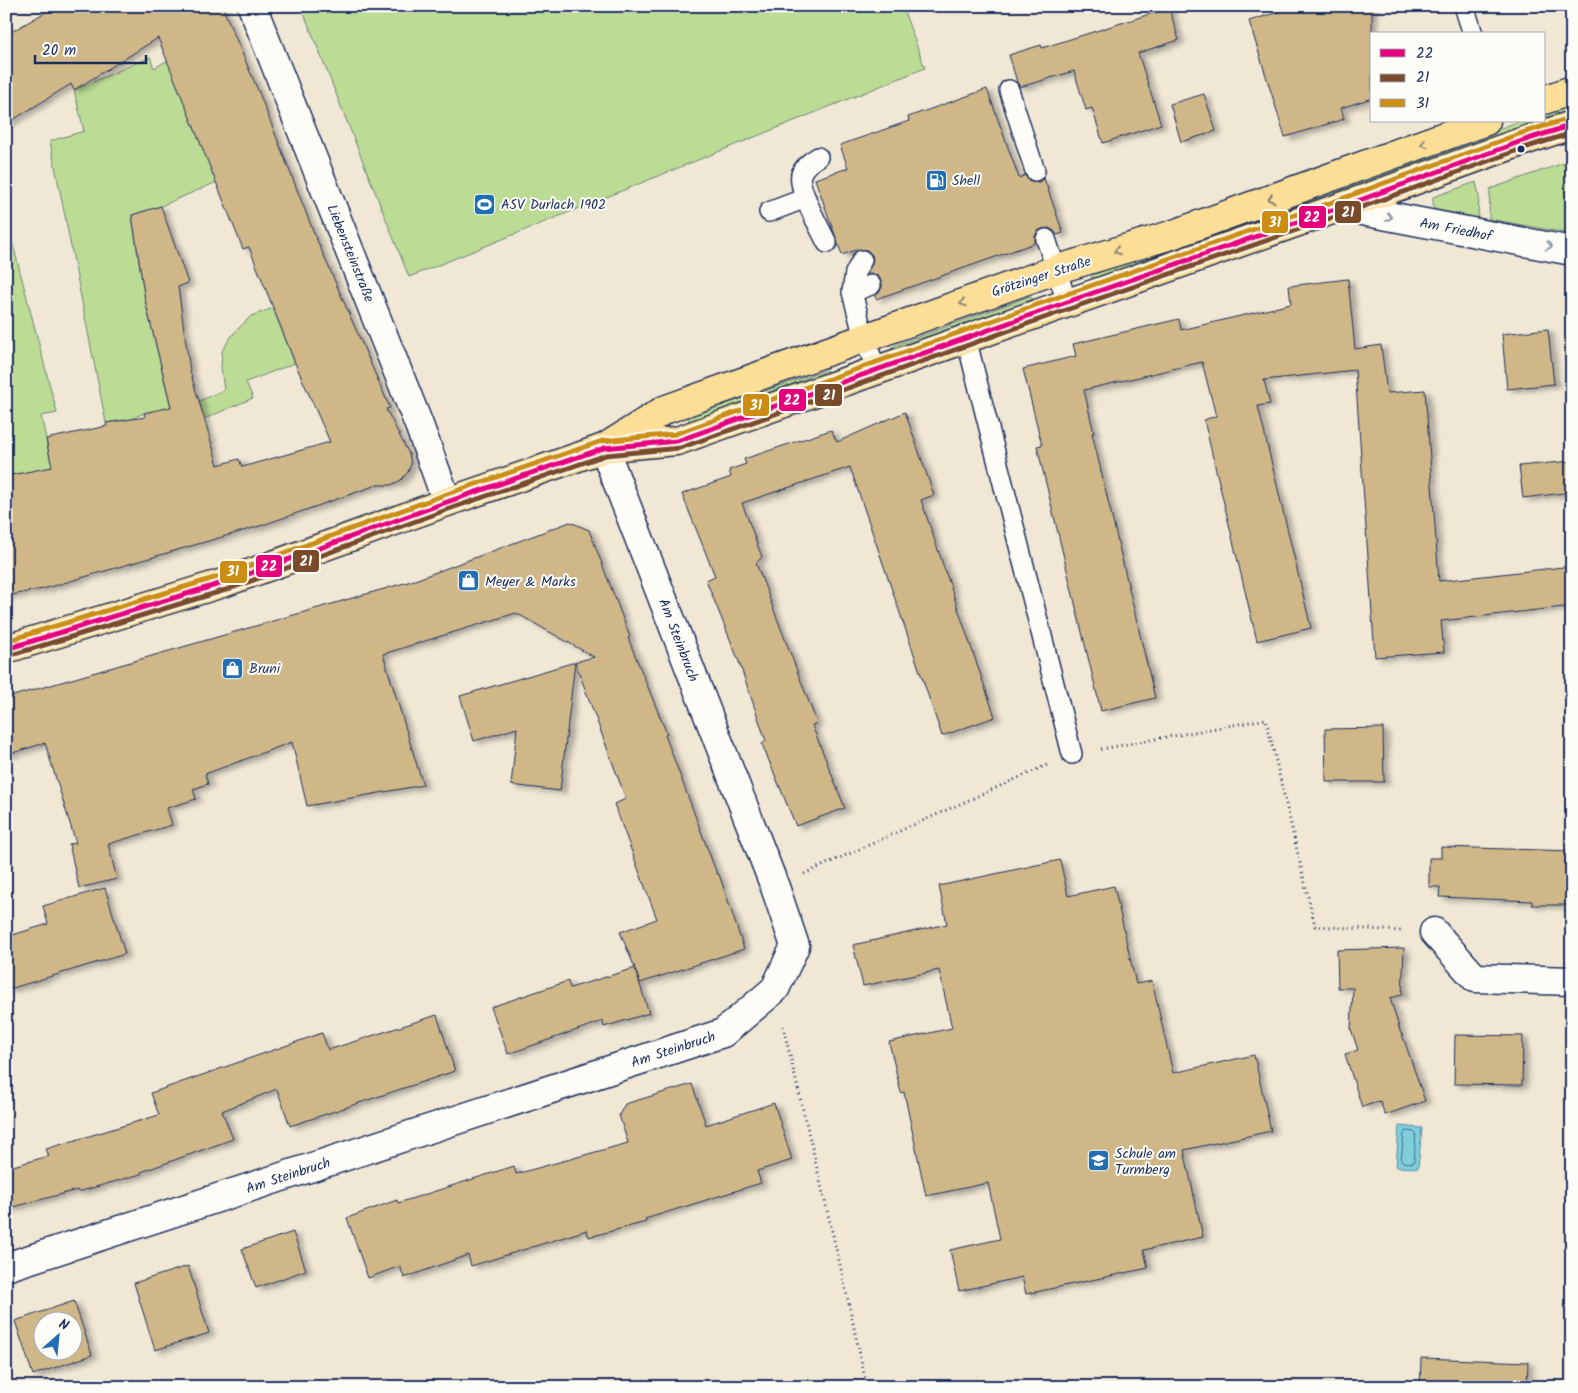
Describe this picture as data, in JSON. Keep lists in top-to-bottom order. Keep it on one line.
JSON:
{"streets":{"main road":["Grötzinger Straße"],"street":["Am Friedhof","Liebensteinstraße","Am Steinbruch"]},"crossings":[["Am Friedhof","Grötzinger Straße"],["Liebensteinstraße","Grötzinger Straße"],["Grötzinger Straße","Am Steinbruch"]],"one_way":["Am Friedhof"],"places":{"fuel station":["Shell"],"sports":["ASV Durlach 1902"],"shop":["Meyer & Marks","Bruni"],"school or university":["Schule am Turmberg"]},"lines":["transit line 31","transit line 22","transit line 21"],"legend":["22","21","31"],"scale_bar":"20 m","north":"top right"}
